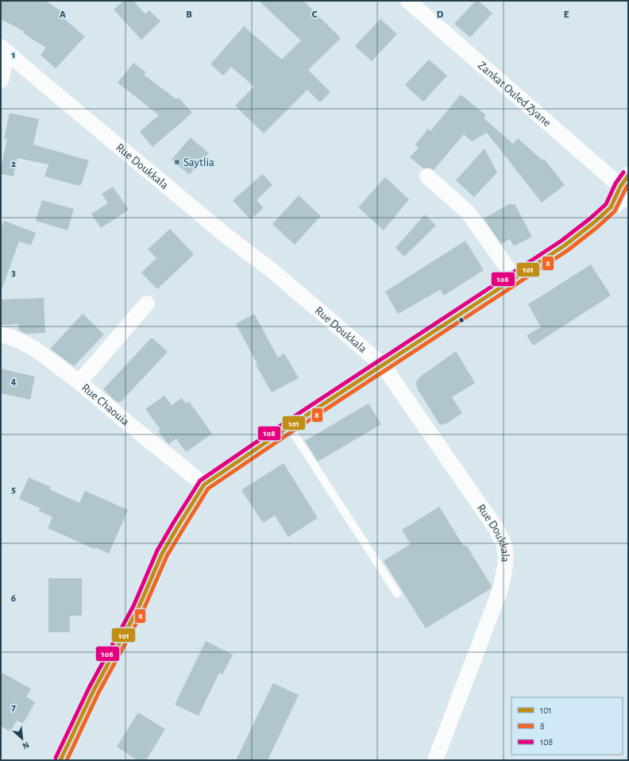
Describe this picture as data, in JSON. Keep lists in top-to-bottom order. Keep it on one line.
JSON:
{"streets":{"street":["Zankat Ouled Zyane","Rue Doukkala","Rue Chaouia"]},"places":["Saytlia"],"lines":["transit line 108","transit line 101","transit line 8"],"legend":["101","8","108"],"north":"bottom right","grid":{"columns":["A","B","C","D","E"],"rows":["1","2","3","4","5","6","7"]}}
